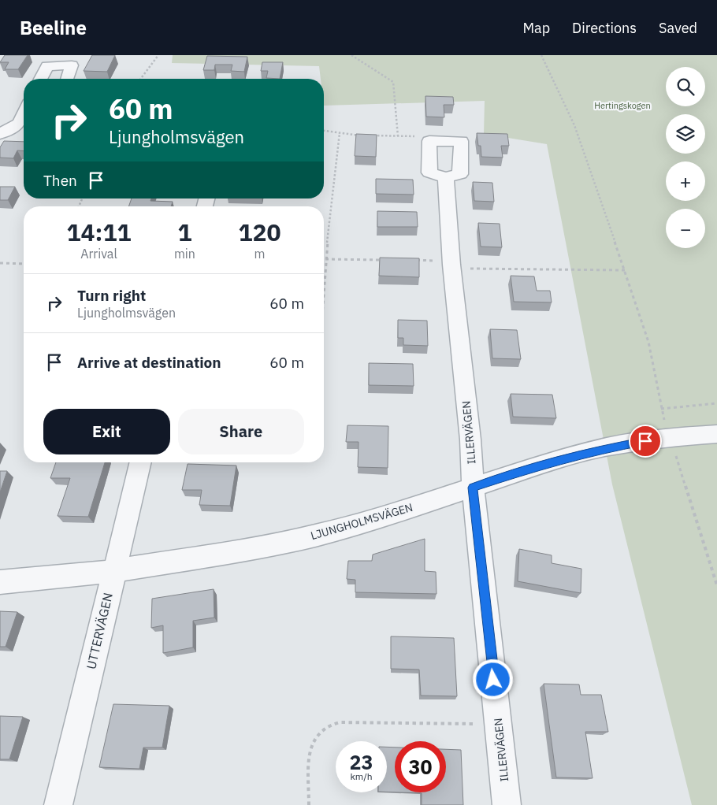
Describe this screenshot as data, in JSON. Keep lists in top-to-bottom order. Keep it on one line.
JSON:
{"streets":{"street":["ILLERVÄGEN","LJUNGHOLMSVÄGEN","UTTERVÄGEN"]},"crossings":[["ILLERVÄGEN","LJUNGHOLMSVÄGEN"],["LJUNGHOLMSVÄGEN","UTTERVÄGEN"]],"parks":["Hertingskogen"],"page":{"header":"Beeline","nav":["Map","Directions","Saved"],"map_buttons":["+","−"],"turn":["60 m","Ljungholmsvägen"],"then":"Then","eta":["14:11","Arrival","1","min","120","m"],"list":[{"name":"Turn right","note":"Ljungholmsvägen","value":"60 m"},{"name":"Arrive at destination","value":"60 m"}],"buttons":["Exit","Share"],"speed":"23 km/h","limit":"30"}}
